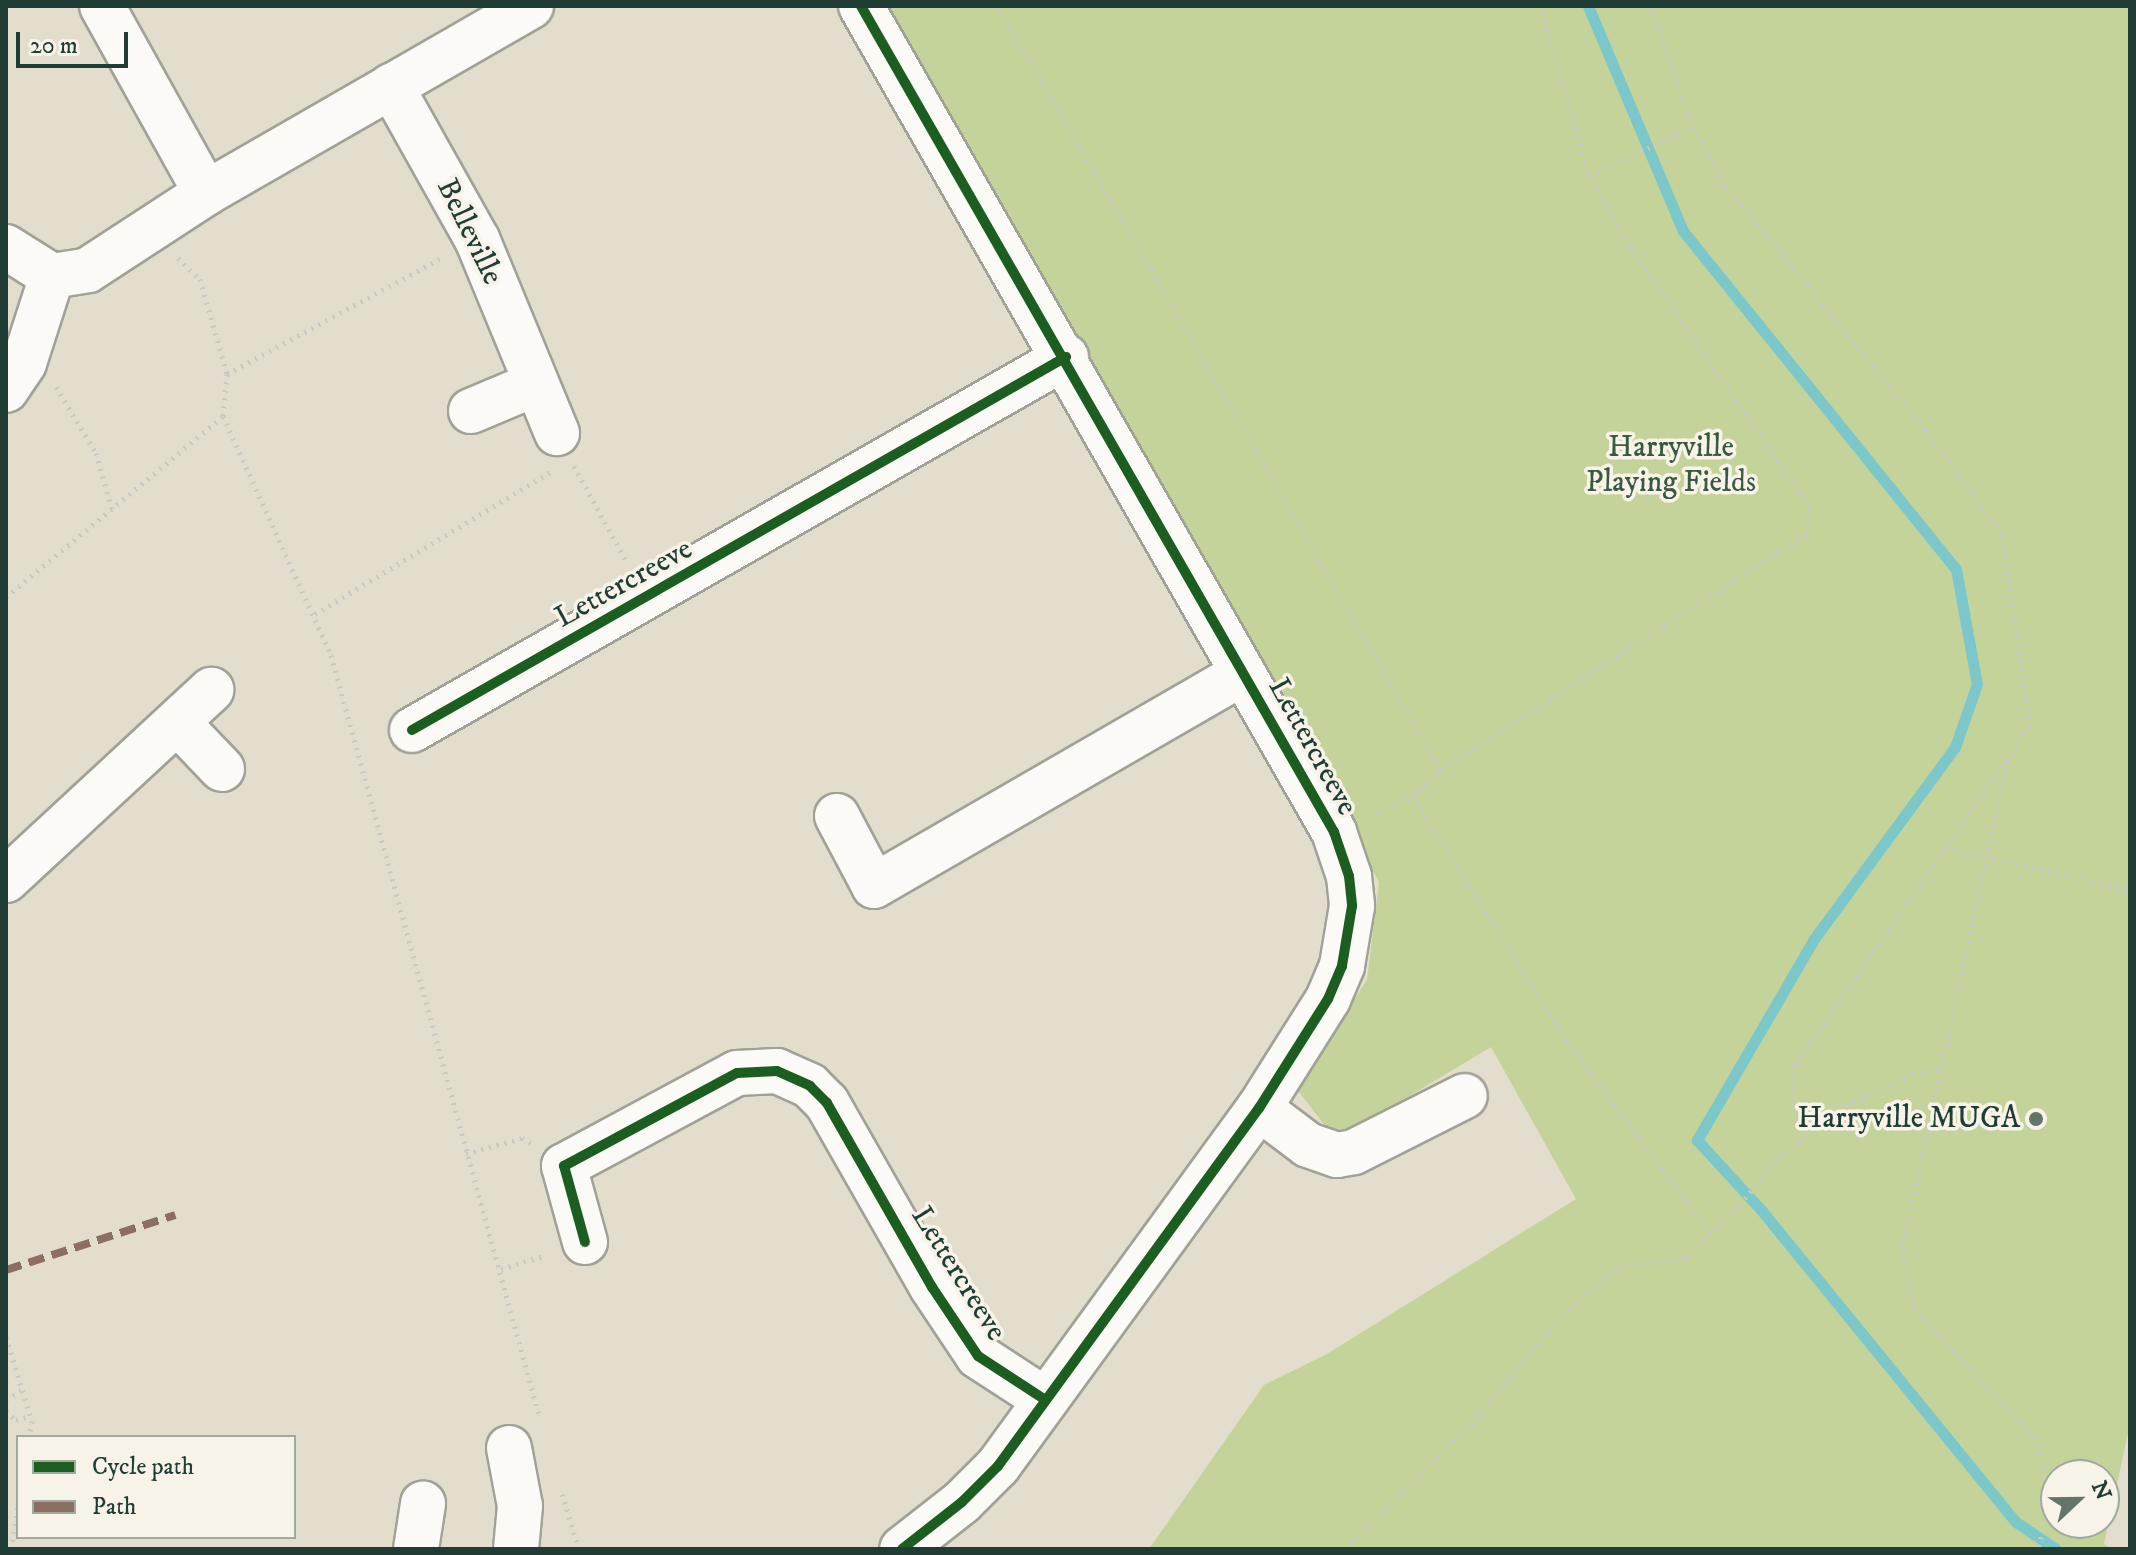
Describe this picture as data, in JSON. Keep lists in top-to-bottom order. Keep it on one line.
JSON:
{"streets":{"street":["Belleville","Lettercreeve"]},"parks":["Harryville Playing Fields"],"places":["Harryville MUGA"],"legend":["Cycle path","Path"],"scale_bar":"20 m","north":"right"}
